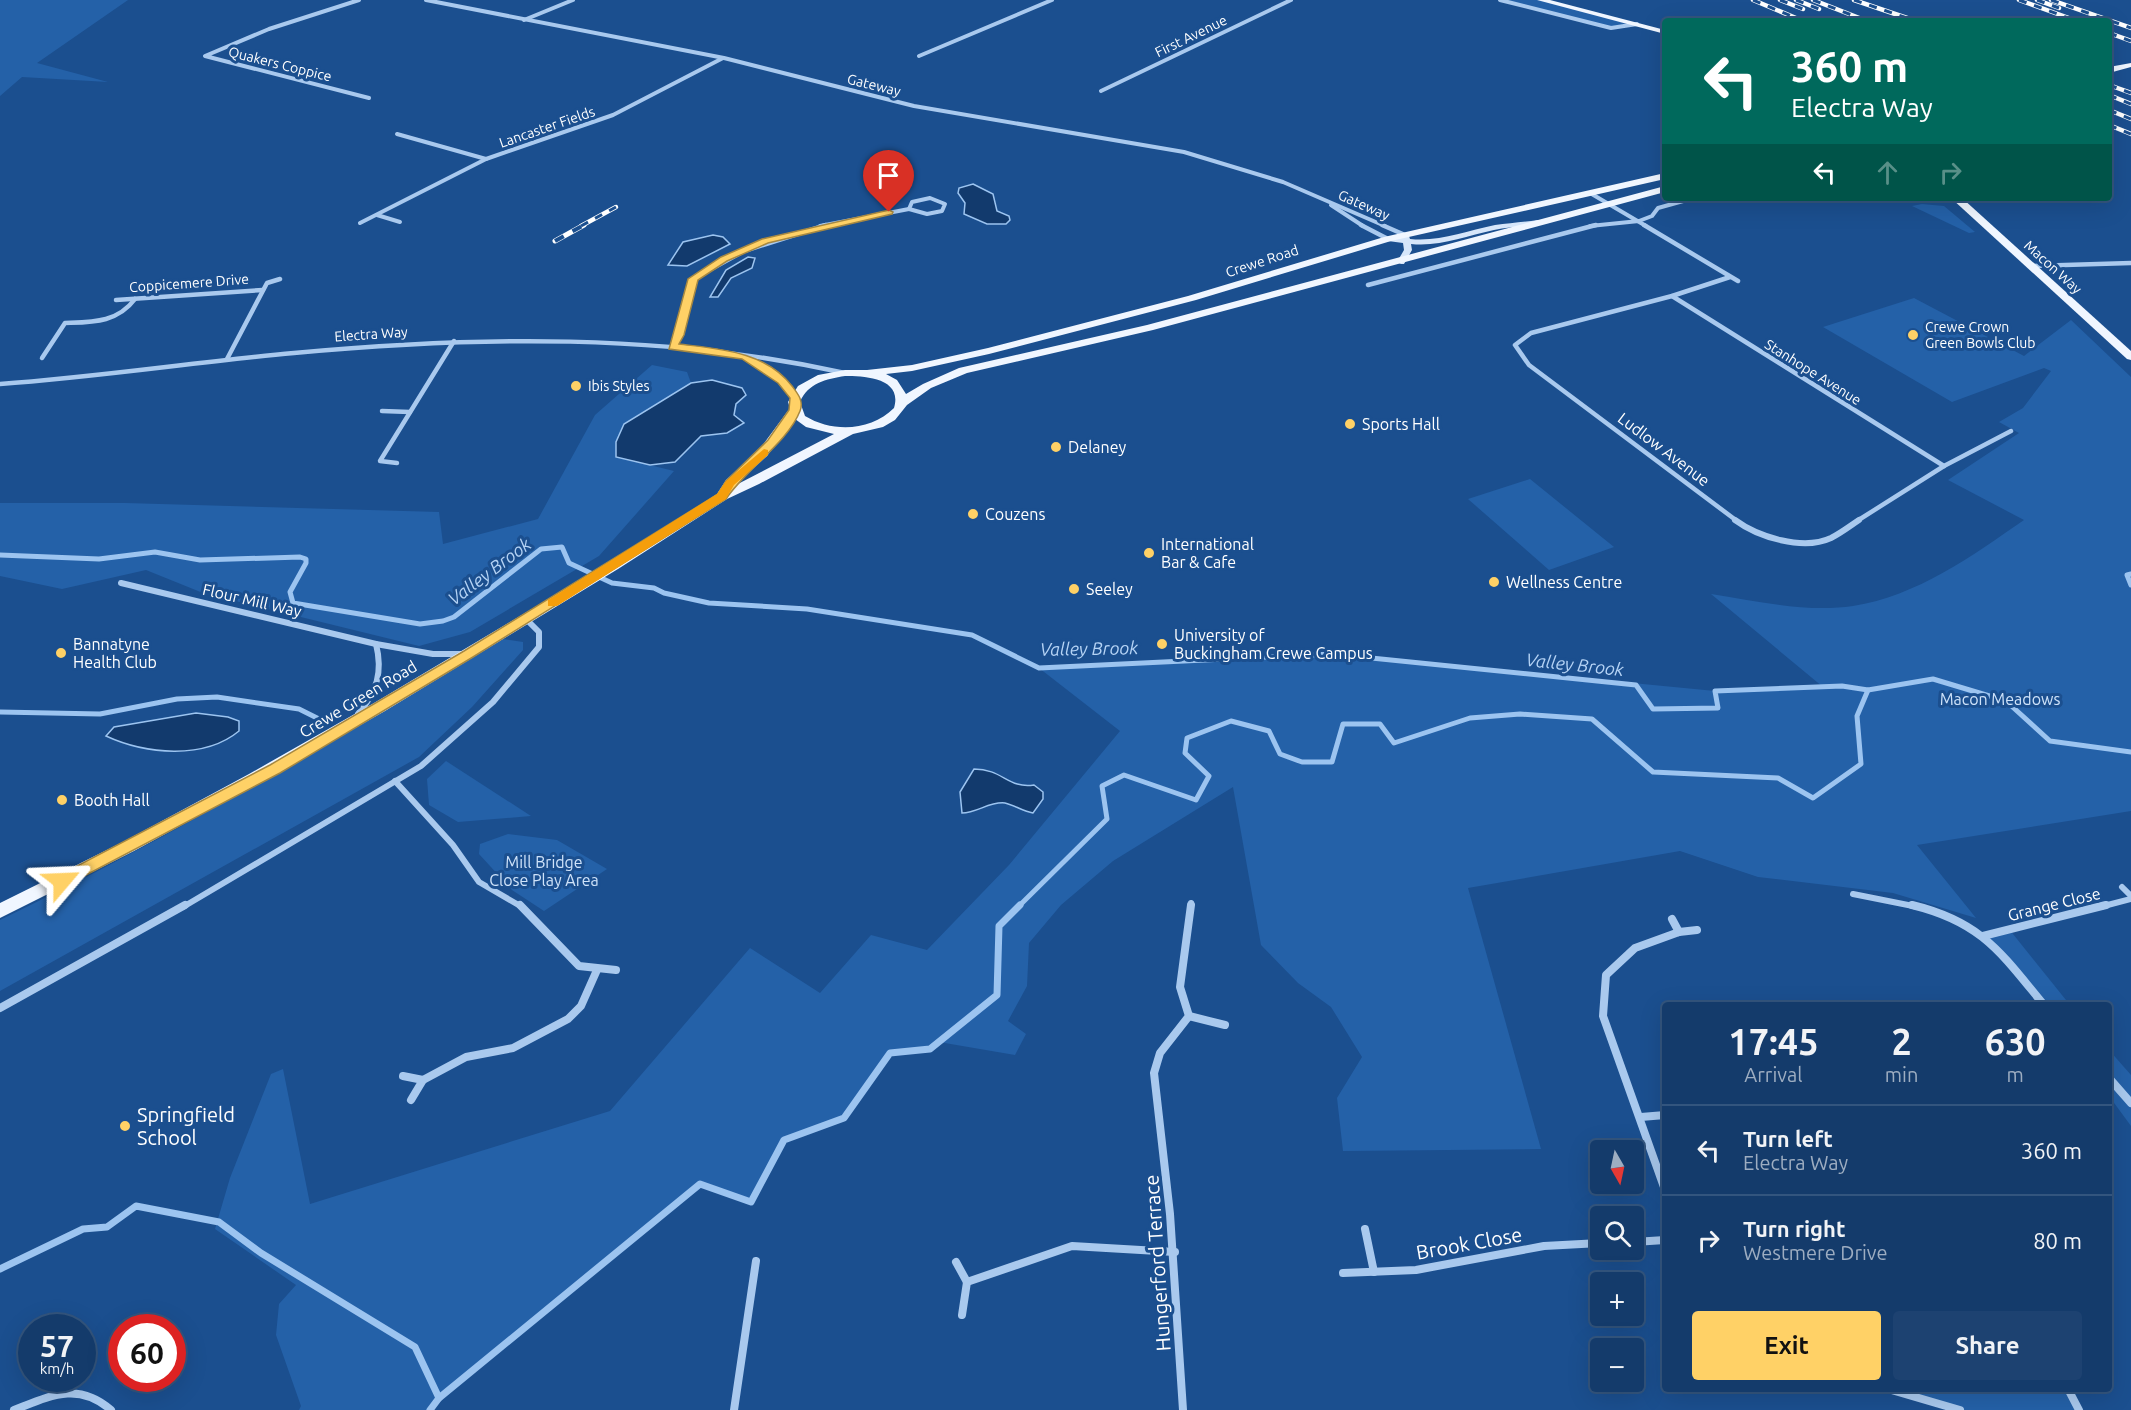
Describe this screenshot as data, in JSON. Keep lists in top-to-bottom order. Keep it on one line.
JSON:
{"streets":{"main road":["Crewe Road","Macon Way","Crewe Green Road"],"street":["First Avenue","Quakers Coppice","Gateway","Lancaster Fields","Coppicemere Drive","Electra Way","Stanhope Avenue","Ludlow Avenue","Flour Mill Way","Grange Close","Brook Close","Hungerford Terrace"]},"crossings":[["Gateway","Lancaster Fields"],["Gateway","Crewe Road"],["Crewe Road","Electra Way"],["Crewe Road","Crewe Green Road"],["Coppicemere Drive","Electra Way"],["Electra Way","Crewe Green Road"],["Stanhope Avenue","Ludlow Avenue"],["Flour Mill Way","Crewe Green Road"]],"water":["Valley Brook"],"parks":["Macon Meadows","Mill Bridge Close Play Area"],"places":["Crewe Crown Green Bowls Club","Ibis Styles","Sports Hall","Delaney","Couzens","International Bar & Cafe","Wellness Centre","Seeley","University of Buckingham Crewe Campus","Bannatyne Health Club","Booth Hall","Springfield School"],"north":"bottom","page":{"turn":["360 m","Electra Way"],"eta":["17:45","Arrival","2","min","630","m"],"list":[{"name":"Turn left","note":"Electra Way","value":"360 m"},{"name":"Turn right","note":"Westmere Drive","value":"80 m"}],"map_buttons":["+","−"],"buttons":["Exit","Share"],"speed":"57 km/h","limit":"60"}}
